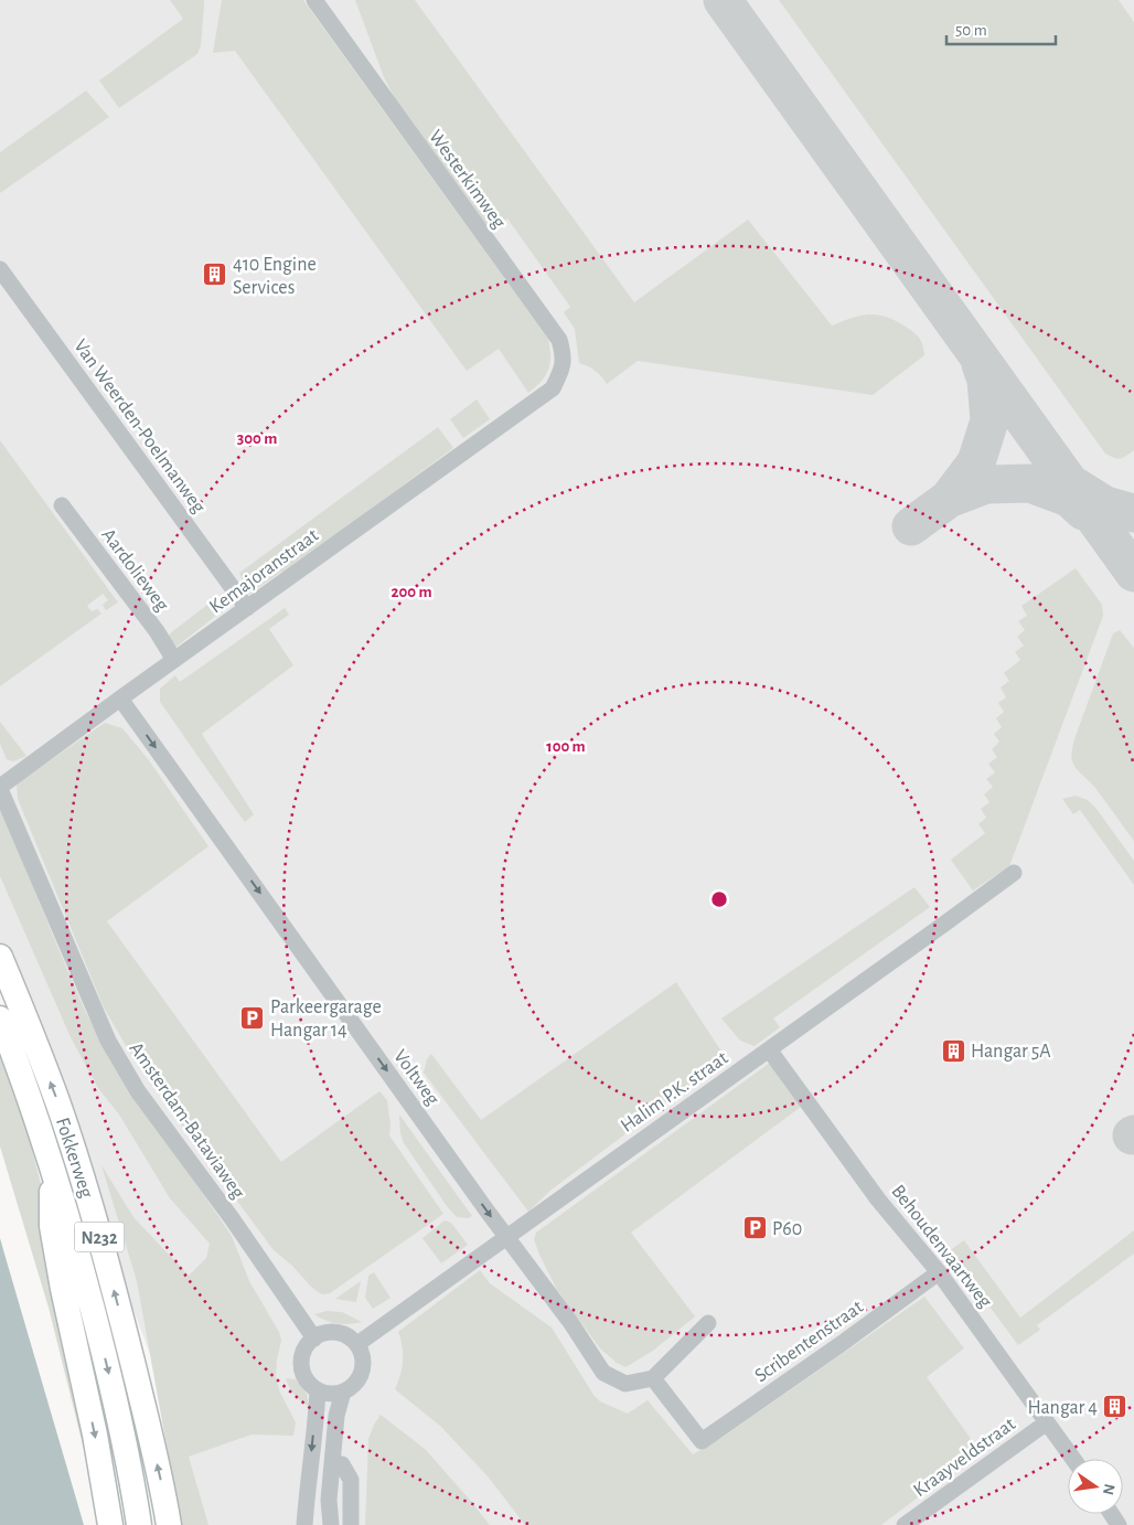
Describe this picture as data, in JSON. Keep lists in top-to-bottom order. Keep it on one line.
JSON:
{"streets":{"main road":["Fokkerweg","N232"],"street":["Westerkimweg","Van Weerden-Poelmanweg","Aardolieweg","Kemajoranstraat","Voltweg","Halim P.K. straat","Amsterdam-Bataviaweg","Behoudenvaartweg","Scribentenstraat","Kraayveldstraat"]},"crossings":[["Westerkimweg","Kemajoranstraat"],["Van Weerden-Poelmanweg","Kemajoranstraat"],["Aardolieweg","Kemajoranstraat"],["Kemajoranstraat","Voltweg"],["Kemajoranstraat","Amsterdam-Bataviaweg"],["Voltweg","Halim P.K. straat"],["Voltweg","Scribentenstraat"],["Halim P.K. straat","Amsterdam-Bataviaweg"],["Halim P.K. straat","Behoudenvaartweg"],["Fokkerweg","N232"],["Behoudenvaartweg","Scribentenstraat"],["Behoudenvaartweg","Kraayveldstraat"]],"one_way":["Voltweg"],"places":{"building":["410 Engine Services","Hangar 5A","Hangar 4"],"parking":["Parkeergarage Hangar 14","P60"]},"scale_bar":"50 m","north":"right","rings":["300 m","200 m","100 m"]}
